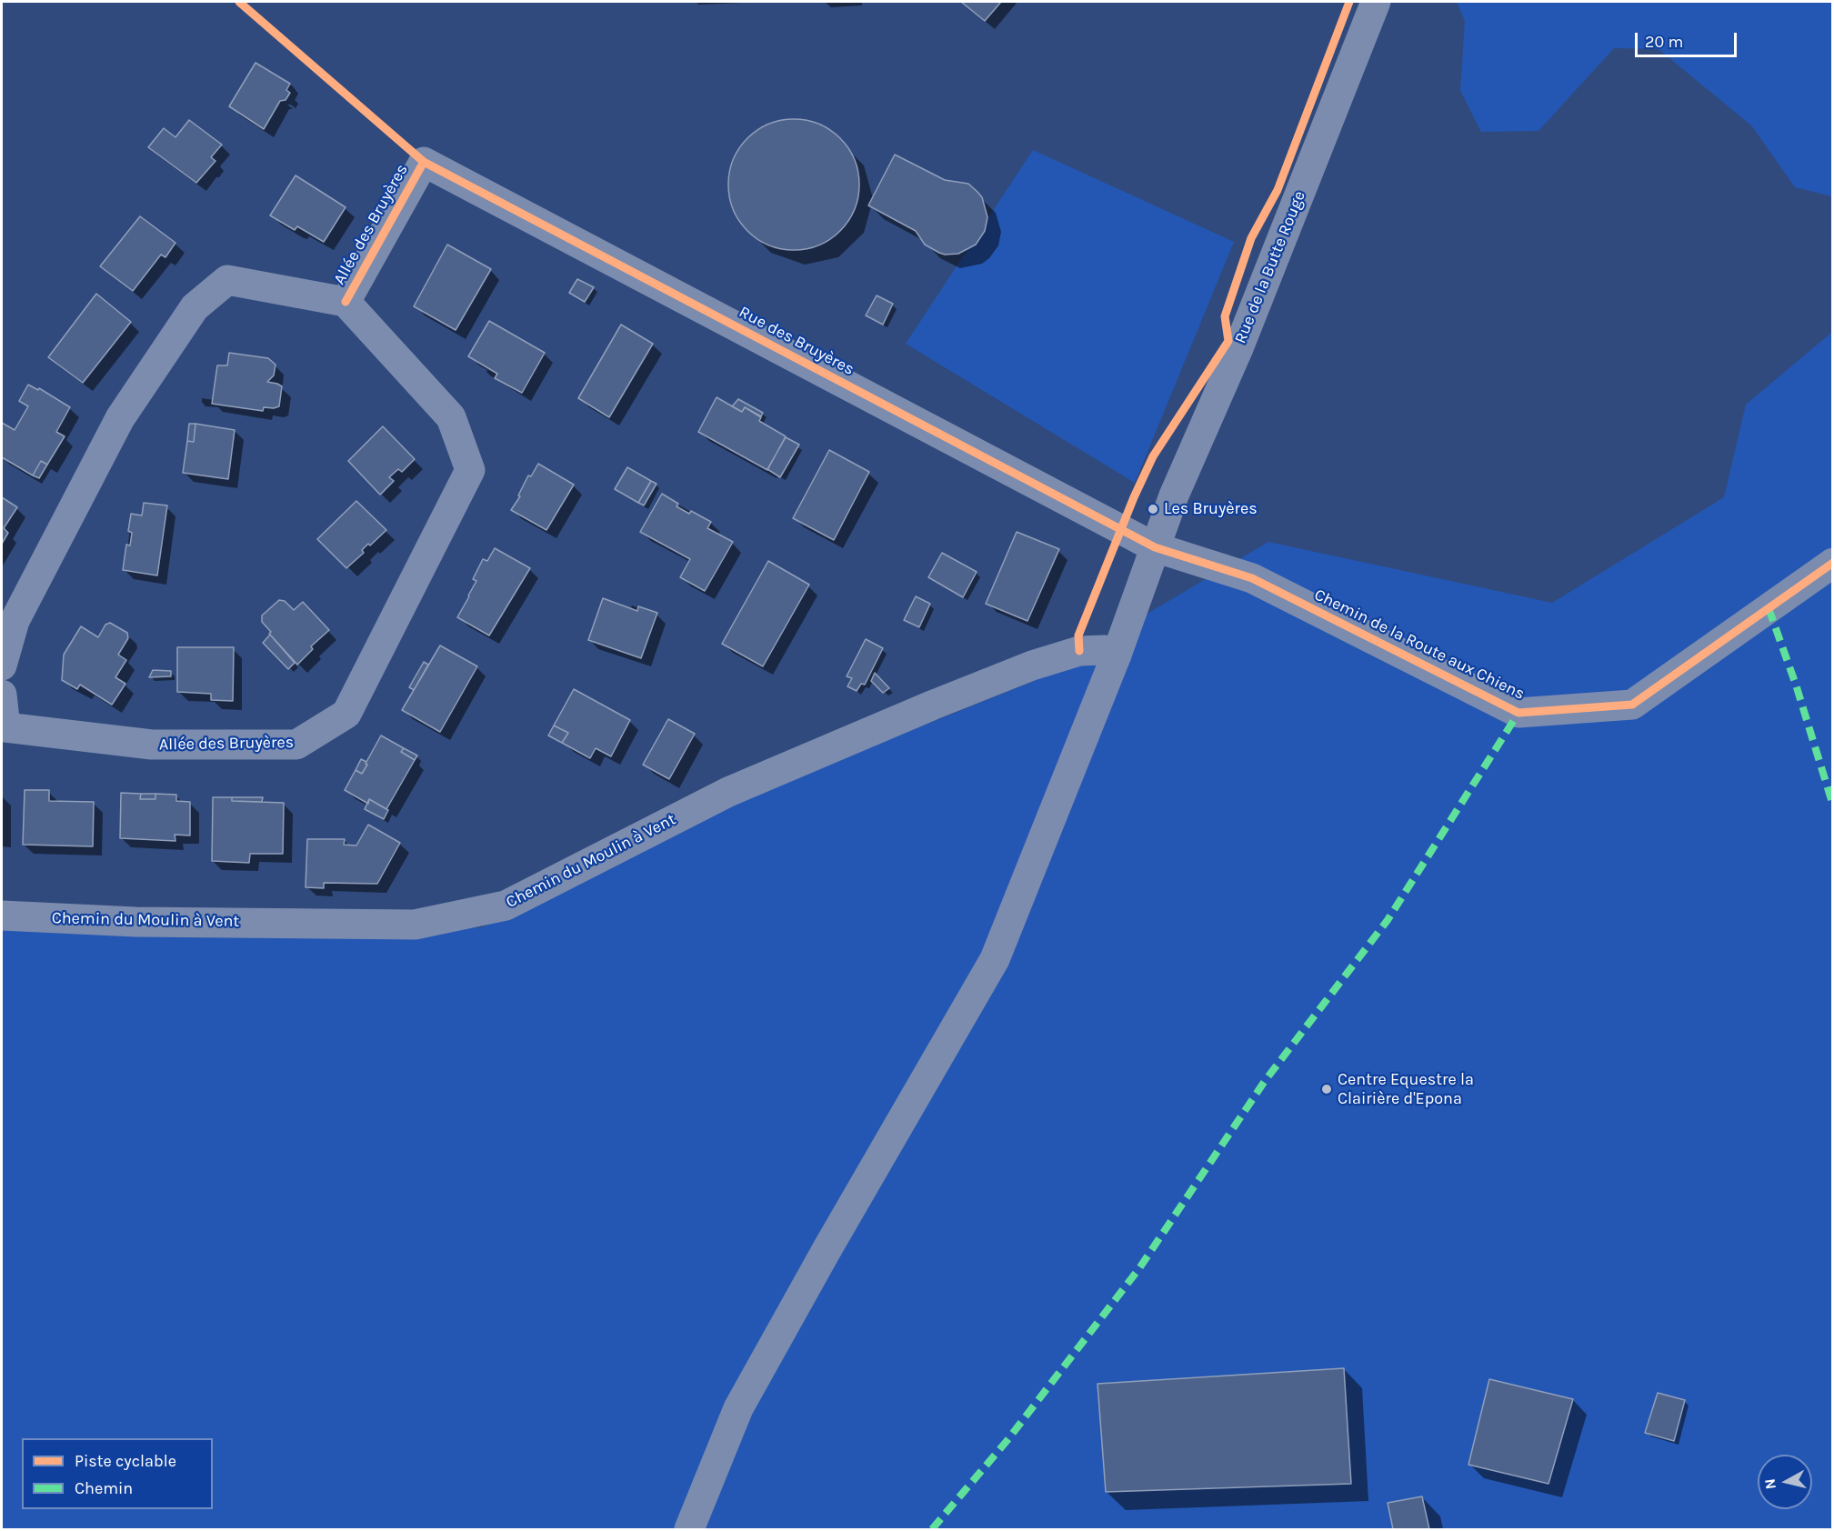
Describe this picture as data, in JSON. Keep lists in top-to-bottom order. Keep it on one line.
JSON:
{"streets":{"street":["Allée des Bruyères","Rue de la Butte Rouge","Rue des Bruyères","Chemin de la Route aux Chiens","Chemin du Moulin à Vent"]},"crossings":[["Allée des Bruyères","Rue des Bruyères"],["Rue de la Butte Rouge","Rue des Bruyères"],["Rue de la Butte Rouge","Chemin de la Route aux Chiens"],["Rue de la Butte Rouge","Chemin du Moulin à Vent"],["Rue des Bruyères","Chemin de la Route aux Chiens"]],"places":["Les Bruyères","Centre Equestre la Clairière d'Epona"],"legend":["Piste cyclable","Chemin"],"scale_bar":"20 m","north":"left"}
